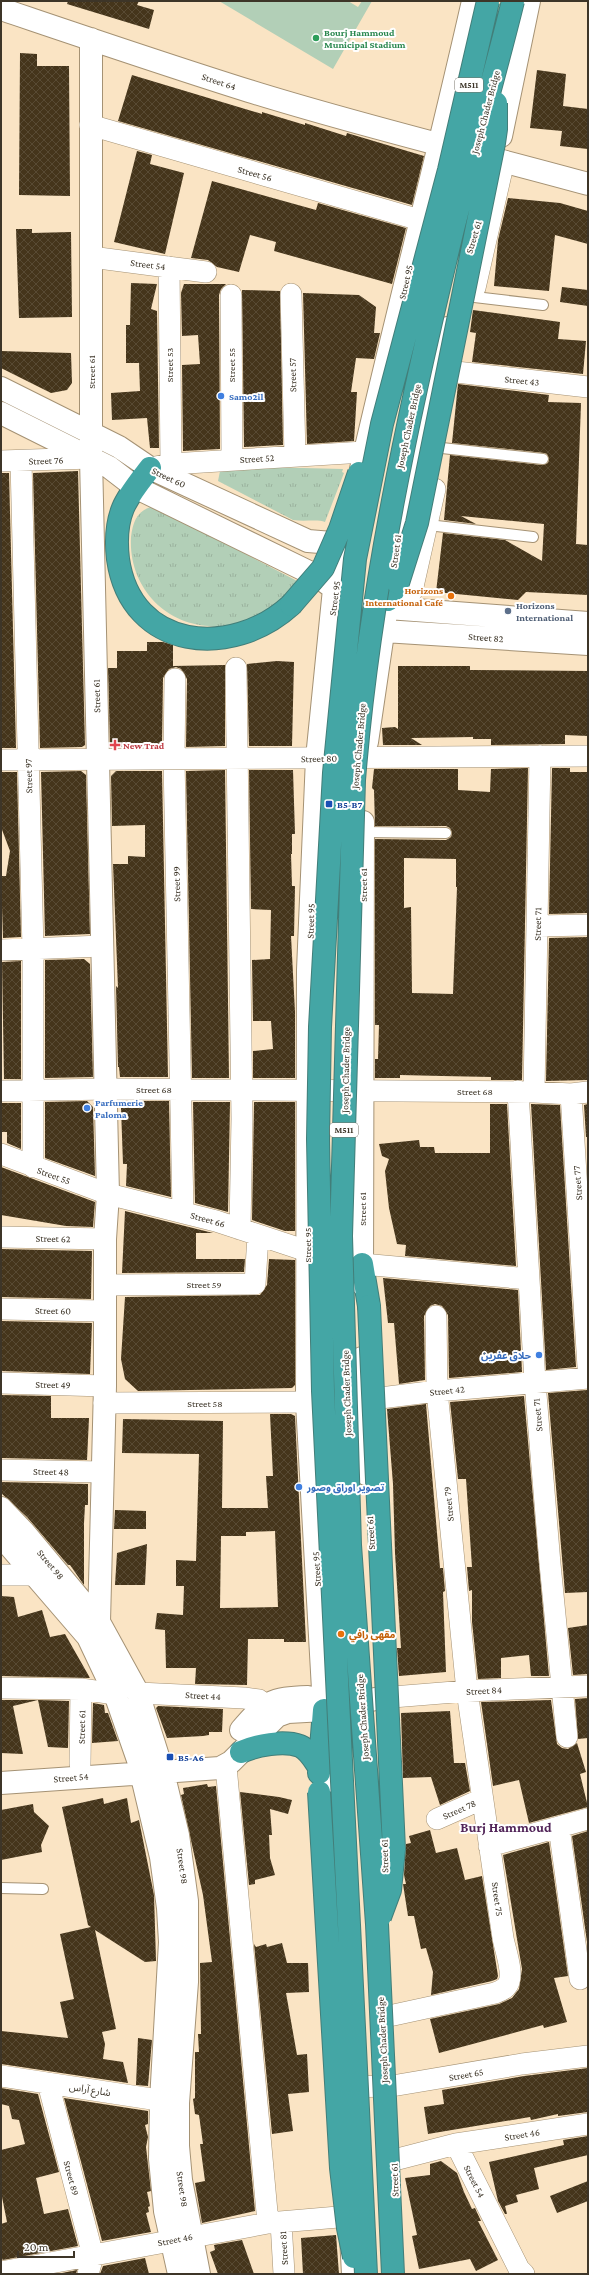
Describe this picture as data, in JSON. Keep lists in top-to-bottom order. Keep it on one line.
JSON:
{"streets":{"highway":["M511","Joseph Chader Bridge"],"street":["Street 64","Street 56","Street 61","Street 54","Street 95","Street 53","Street 55","Street 57","Street 43","Street 52","Street 76","Street 60","Street 82","Street 80","Street 97","Street 99","Street 71","Street 68","Street 77","Street 66","Street 62","Street 59","Street 49","Street 42","Street 58","Street 48","Street 79","Street 98","Street 84","Street 44","Street 78","Street 75","Street 65","شارع آراس","Street 46","Street 89","Street 81"]},"crossings":[["Street 64","Street 61"],["Street 64","Street 95"],["Street 56","Street 61"],["Street 56","Street 95"],["Street 61","Street 54"],["Street 61","Street 55"],["Street 61","Street 76"],["Street 61","Street 60"],["Street 61","Street 82"],["Street 61","Street 80"],["Street 61","Street 68"],["Street 61","Street 66"],["Street 61","Street 62"],["Street 61","Street 59"],["Street 61","Street 49"],["Street 61","Street 42"],["Street 61","Street 58"],["Street 61","Street 48"],["Street 61","Street 98"],["Street 61","Street 84"],["Street 61","Street 75"],["Street 61","Street 65"],["Street 54","Street 53"],["Street 54","Street 98"],["Street 54","Street 46"],["Street 95","Street 52"],["Street 95","Street 60"],["Street 95","Street 80"],["Street 95","Street 68"],["Street 95","Street 66"],["Street 95","Street 42"],["Street 95","Street 58"],["Street 95","Street 65"],["Street 95","Street 46"],["Street 53","Street 52"],["Street 55","Street 52"],["Street 55","Street 97"],["Street 55","Street 66"],["Street 57","Street 52"],["Street 52","Street 60"],["Street 76","Street 97"],["Street 80","Street 97"],["Street 80","Street 99"],["Street 80","Street 71"],["Street 97","Street 68"],["Street 99","Street 68"],["Street 99","Street 66"],["Street 71","Street 68"],["Street 71","Street 42"],["Street 71","Street 84"],["Street 68","Street 77"],["Street 66","Street 59"],["Street 49","Street 58"],["Street 42","Street 58"],["Street 42","Street 79"],["Street 79","Street 84"],["Street 79","Street 75"],["Street 98","Street 44"],["Street 98","شارع آراس"],["Street 98","Street 46"],["Street 84","Street 75"],["Street 78","Street 75"],["شارع آراس","Street 89"],["Street 46","Street 89"],["Street 46","Street 81"]],"districts":["Burj Hammoud"],"places":{"other":["Bourj Hammoud Municipal Stadium","Samo2il","Horizons International Café","Horizons International","Parfumerie Paloma","حلاق عفرين","تصوير اوراق وصور","مقهى رافي"],"health":["New Trad"],"transit":["B5-B7","B5-A6"]},"scale_bar":"20 m"}
